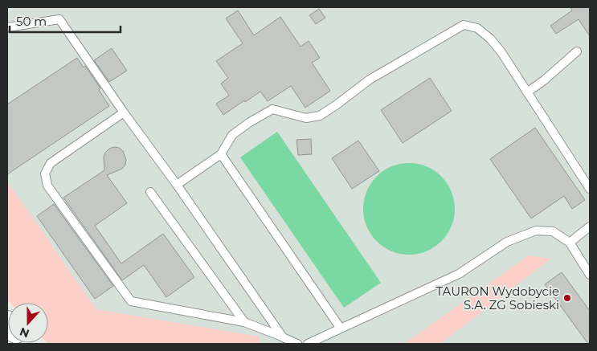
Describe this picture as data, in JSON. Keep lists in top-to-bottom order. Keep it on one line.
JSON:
{"places":["TAURON Wydobycie S.A. ZG Sobieski"],"scale_bar":"50 m","north":"bottom"}
